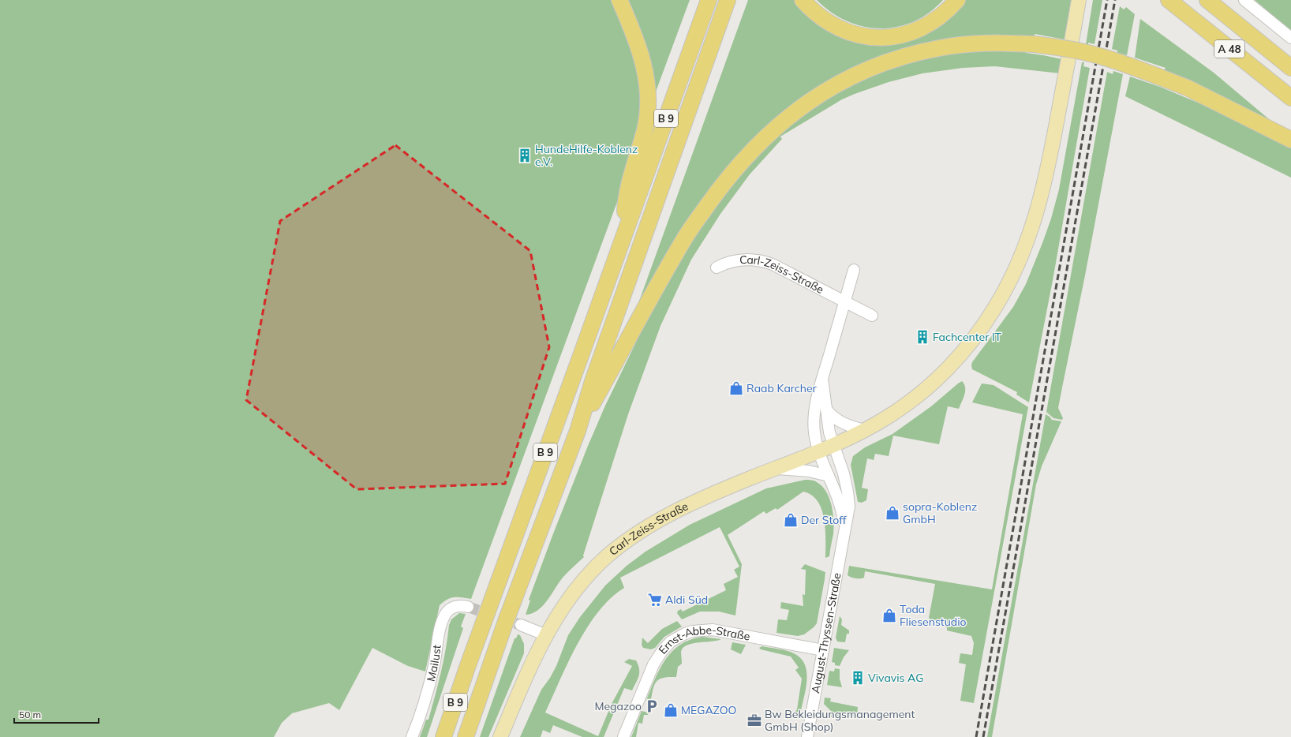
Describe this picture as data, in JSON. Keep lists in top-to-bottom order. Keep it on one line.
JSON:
{"streets":{"highway":["A 48","B 9"],"main road":["Carl-Zeiss-Straße"],"street":["August-Thyssen-Straße","Ernst-Abbe-Straße","Mailust"]},"crossings":[["Carl-Zeiss-Straße","August-Thyssen-Straße"],["August-Thyssen-Straße","Ernst-Abbe-Straße"]],"places":{"building":["HundeHilfe-Koblenz e.V.","Fachcenter IT","Vivavis AG"],"shop":["Raab Karcher","sopra-Koblenz GmbH","Der Stoff","Toda Fliesenstudio","MEGAZOO"],"supermarket":["Aldi Süd"],"parking":["Megazoo"],"office":["Bw Bekleidungsmanagement GmbH (Shop)"]},"scale_bar":"50 m"}
